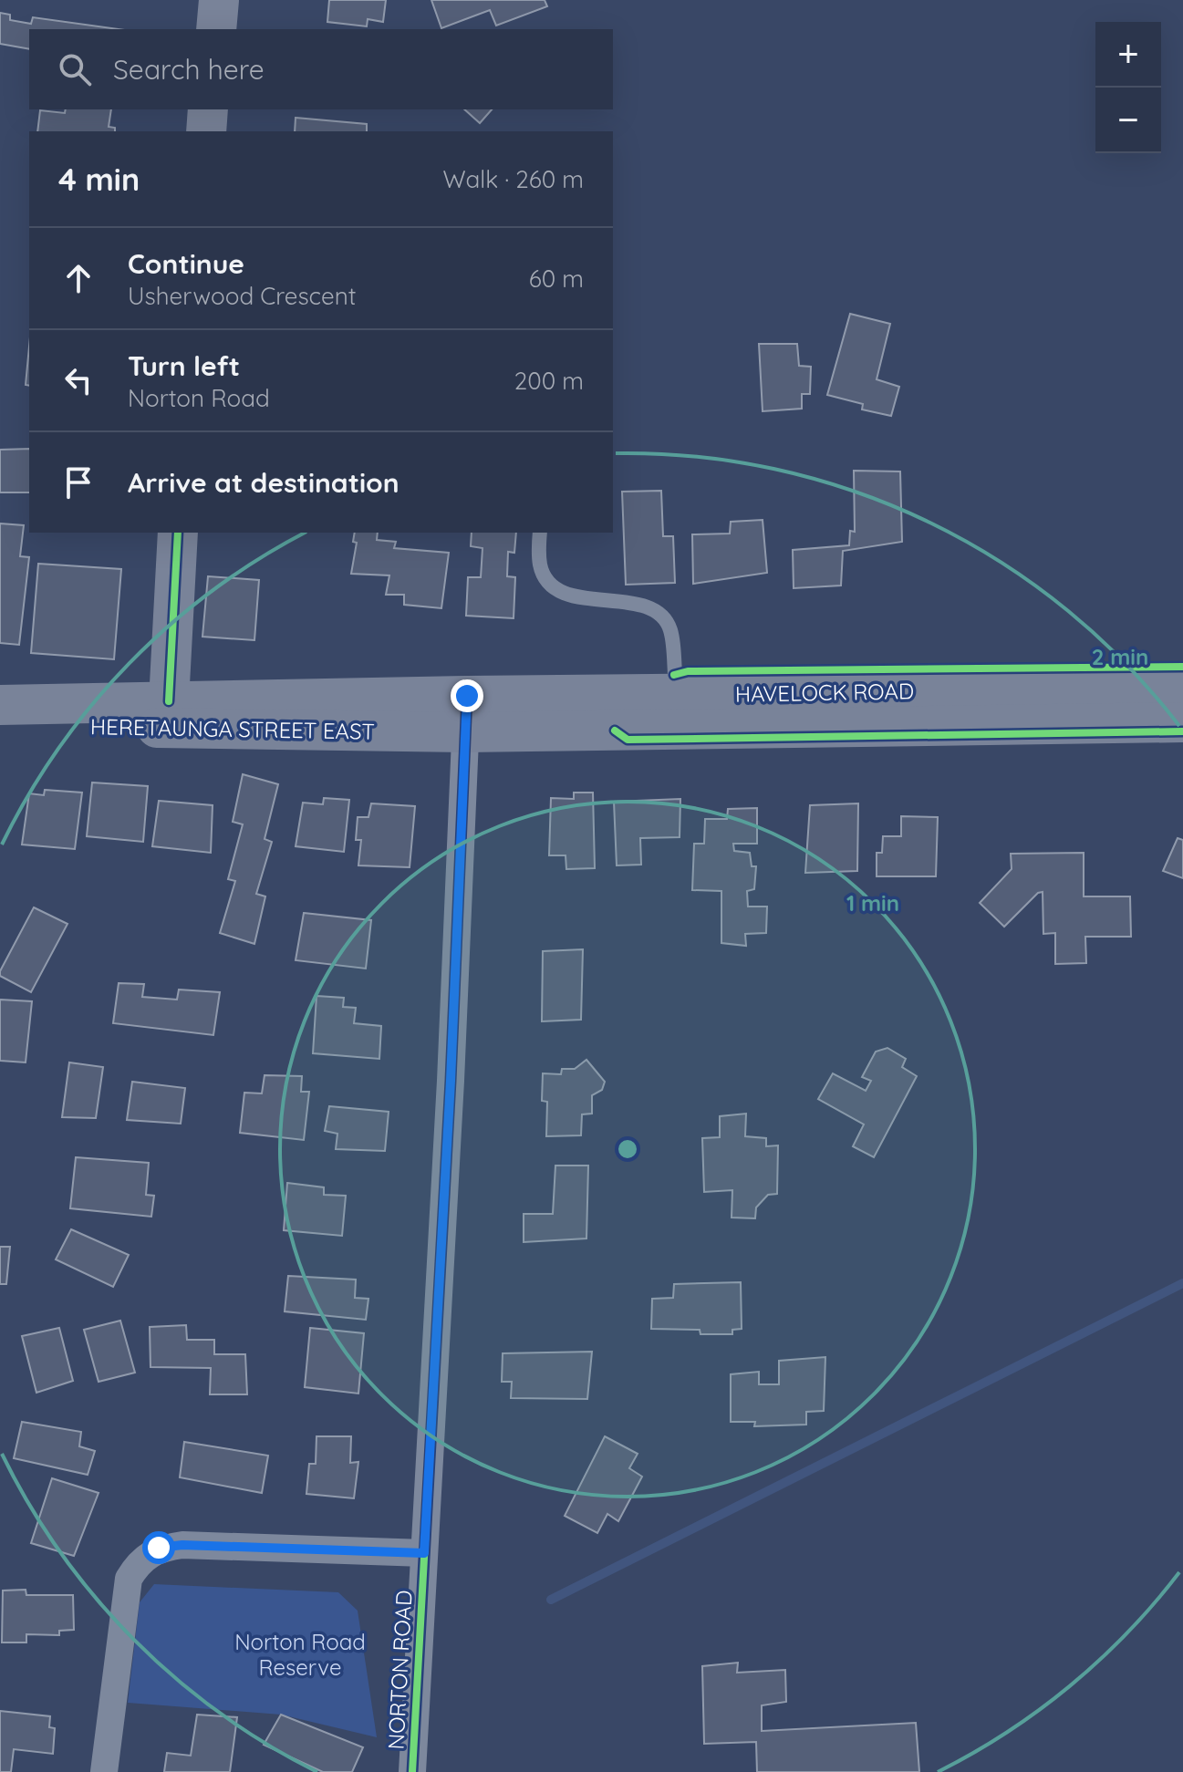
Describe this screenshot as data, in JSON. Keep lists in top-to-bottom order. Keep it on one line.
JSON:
{"streets":{"main road":["HAVELOCK ROAD","HERETAUNGA STREET EAST"],"street":["NORTON ROAD"]},"crossings":[["HAVELOCK ROAD","HERETAUNGA STREET EAST"],["HAVELOCK ROAD","NORTON ROAD"],["HERETAUNGA STREET EAST","NORTON ROAD"]],"parks":["Norton Road Reserve"],"page":{"map_buttons":["+","−"],"search":"Search here","heading":["4 min","Walk · 260 m"],"list":[["Continue","Usherwood Crescent","60 m"],["Turn left","Norton Road","200 m"],"Arrive at destination"]},"rings":["2 min","1 min"]}
